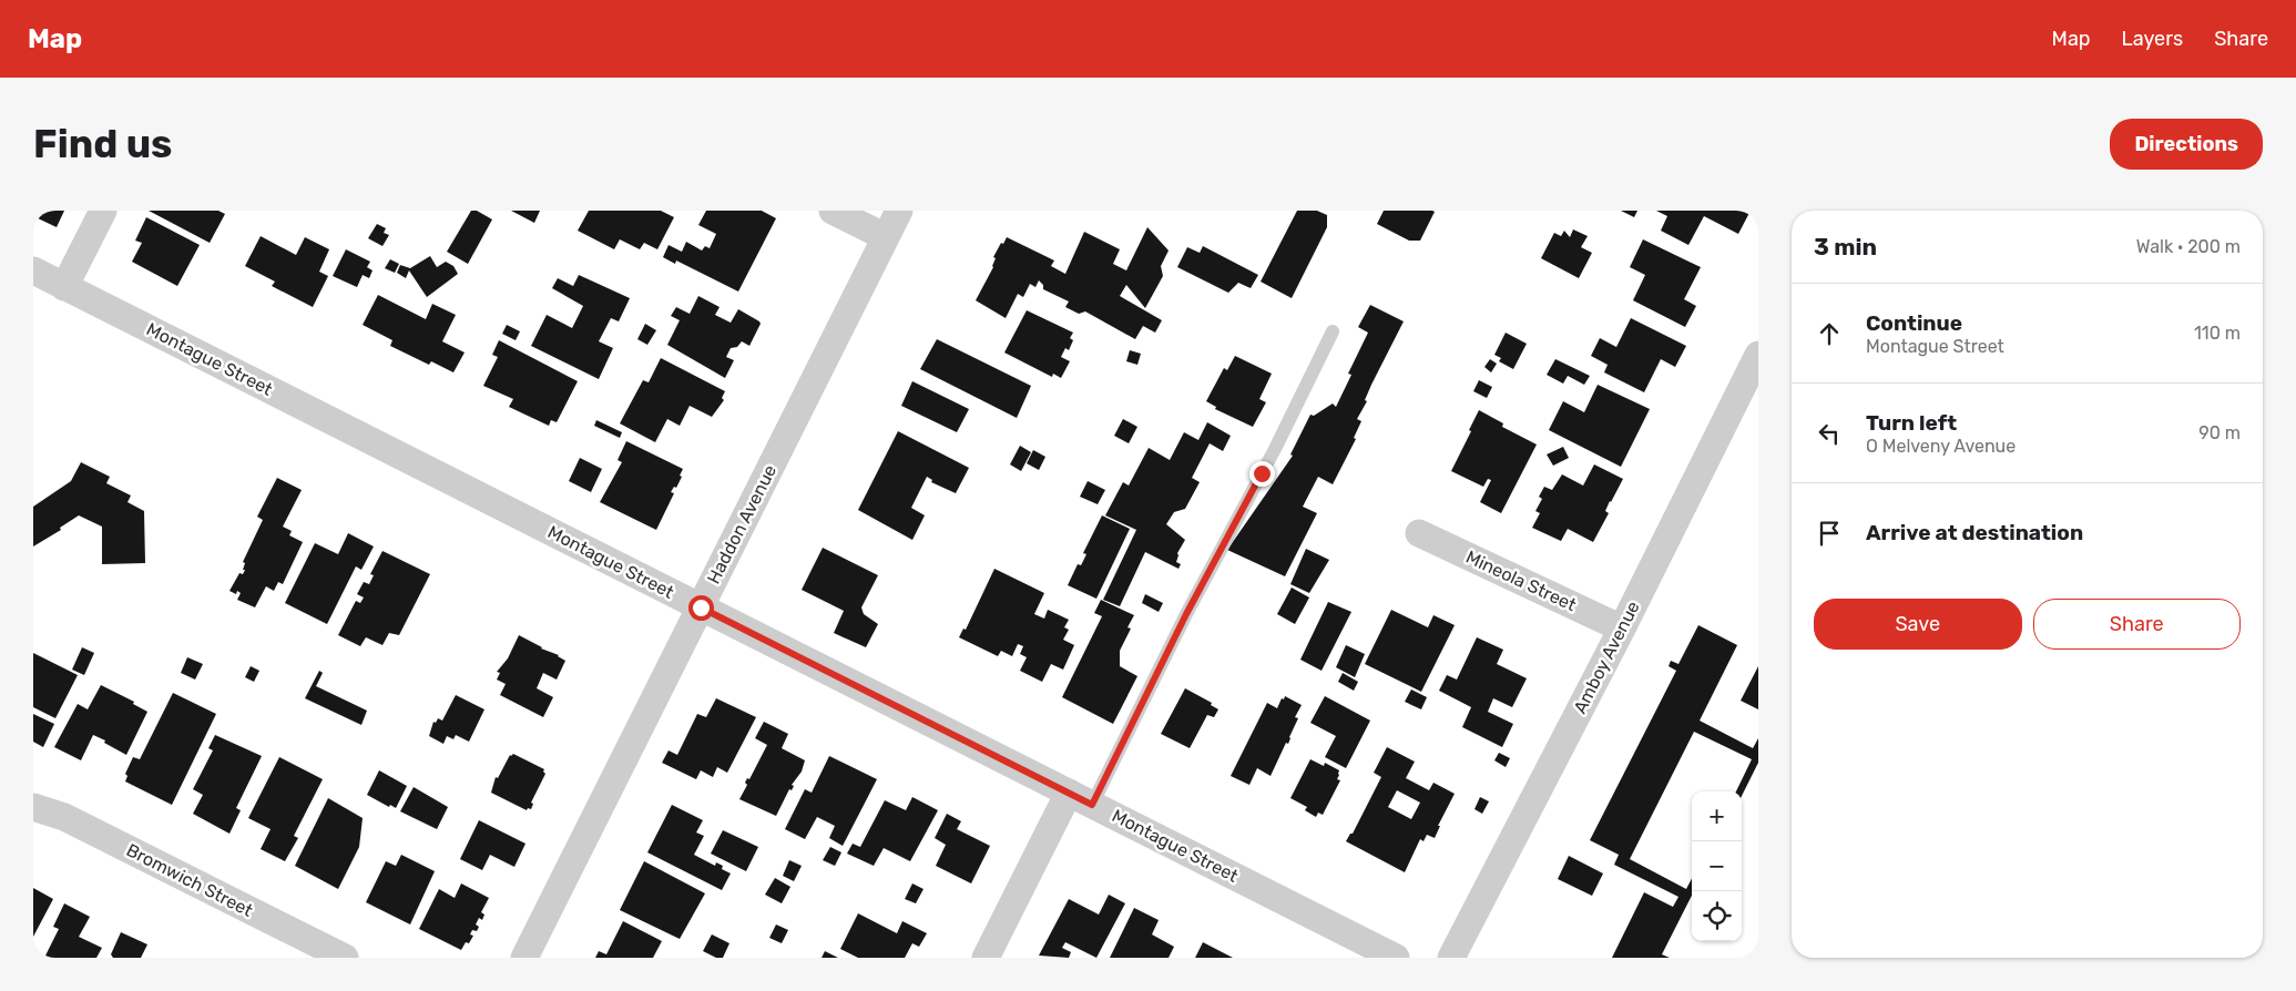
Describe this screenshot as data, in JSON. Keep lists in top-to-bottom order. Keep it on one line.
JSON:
{"streets":{"street":["Montague Street","Haddon Avenue","Mineola Street","Amboy Avenue","Bromwich Street"]},"crossings":[["Montague Street","Haddon Avenue"],["Mineola Street","Amboy Avenue"]],"page":{"header":"Map","nav":["Map","Layers","Share"],"buttons":["Directions",["Save","Share"]],"title":"Find us","heading":["3 min","Walk · 200 m"],"list":[["Continue","Montague Street","110 m"],["Turn left","O Melveny Avenue","90 m"],"Arrive at destination"],"map_buttons":["+","−"]}}
